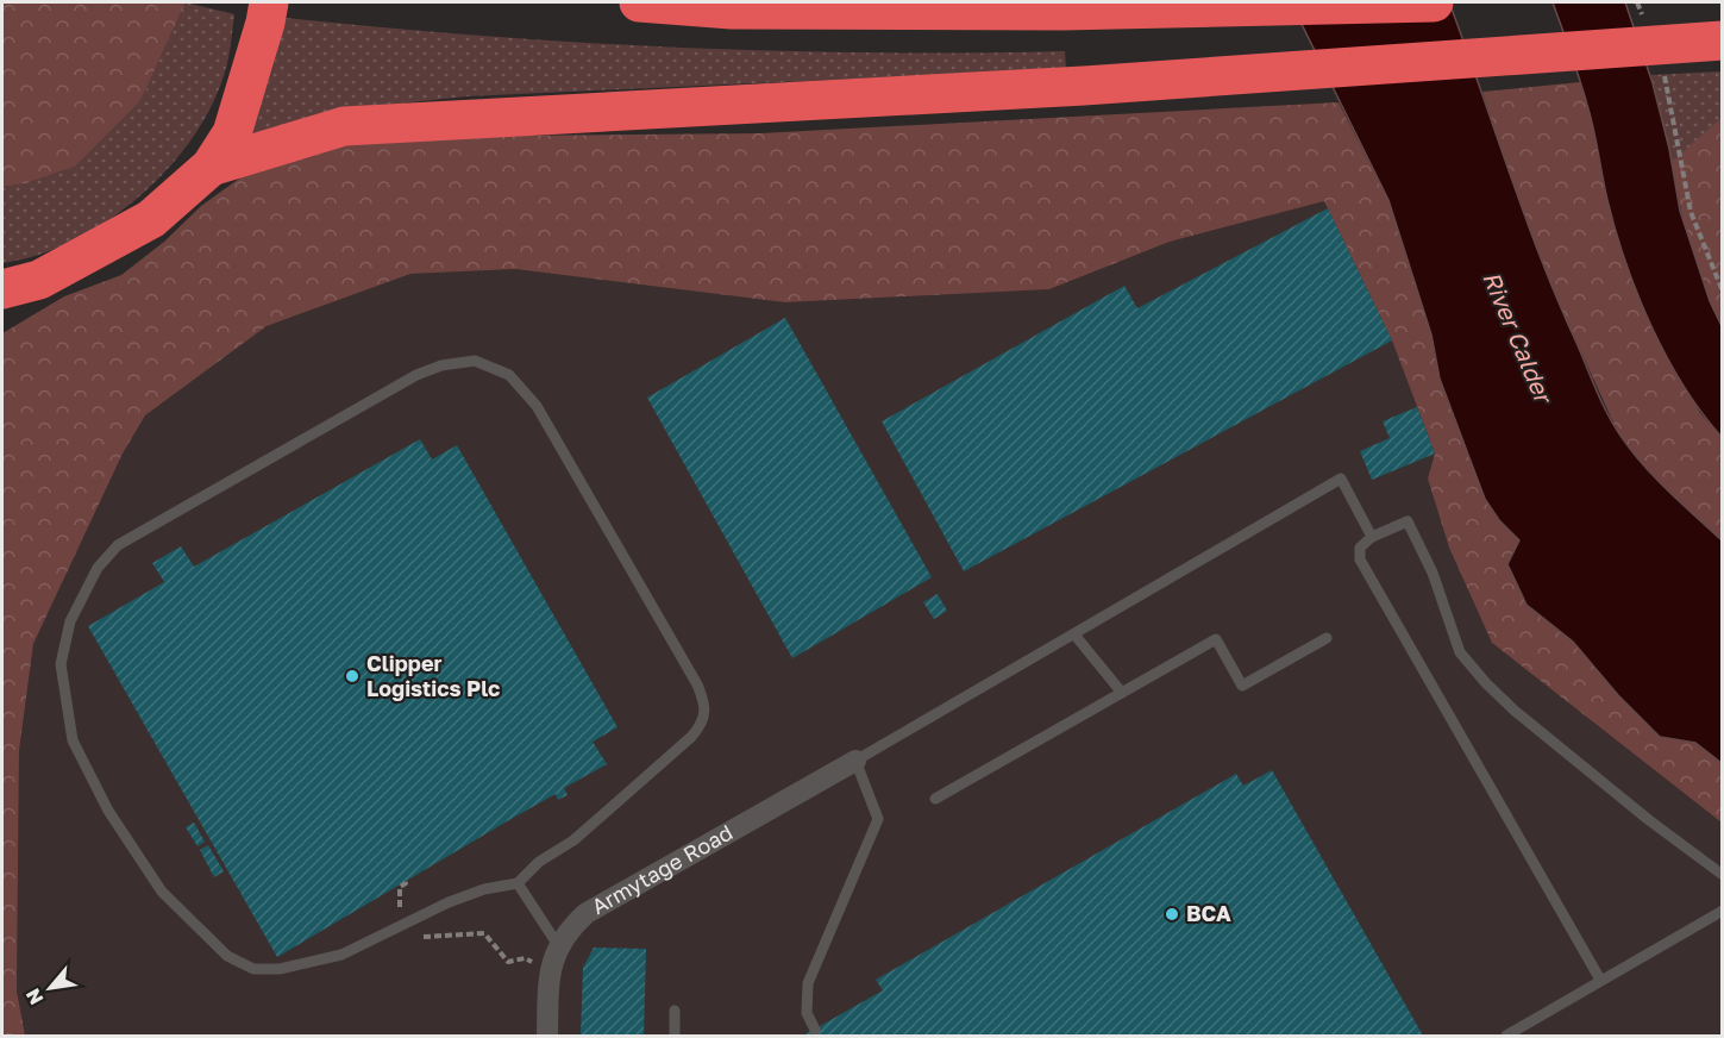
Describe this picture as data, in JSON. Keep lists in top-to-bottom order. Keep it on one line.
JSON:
{"streets":{"street":["Armytage Road"]},"water":["River Calder"],"places":["Clipper Logistics Plc","BCA"],"north":"bottom left"}
